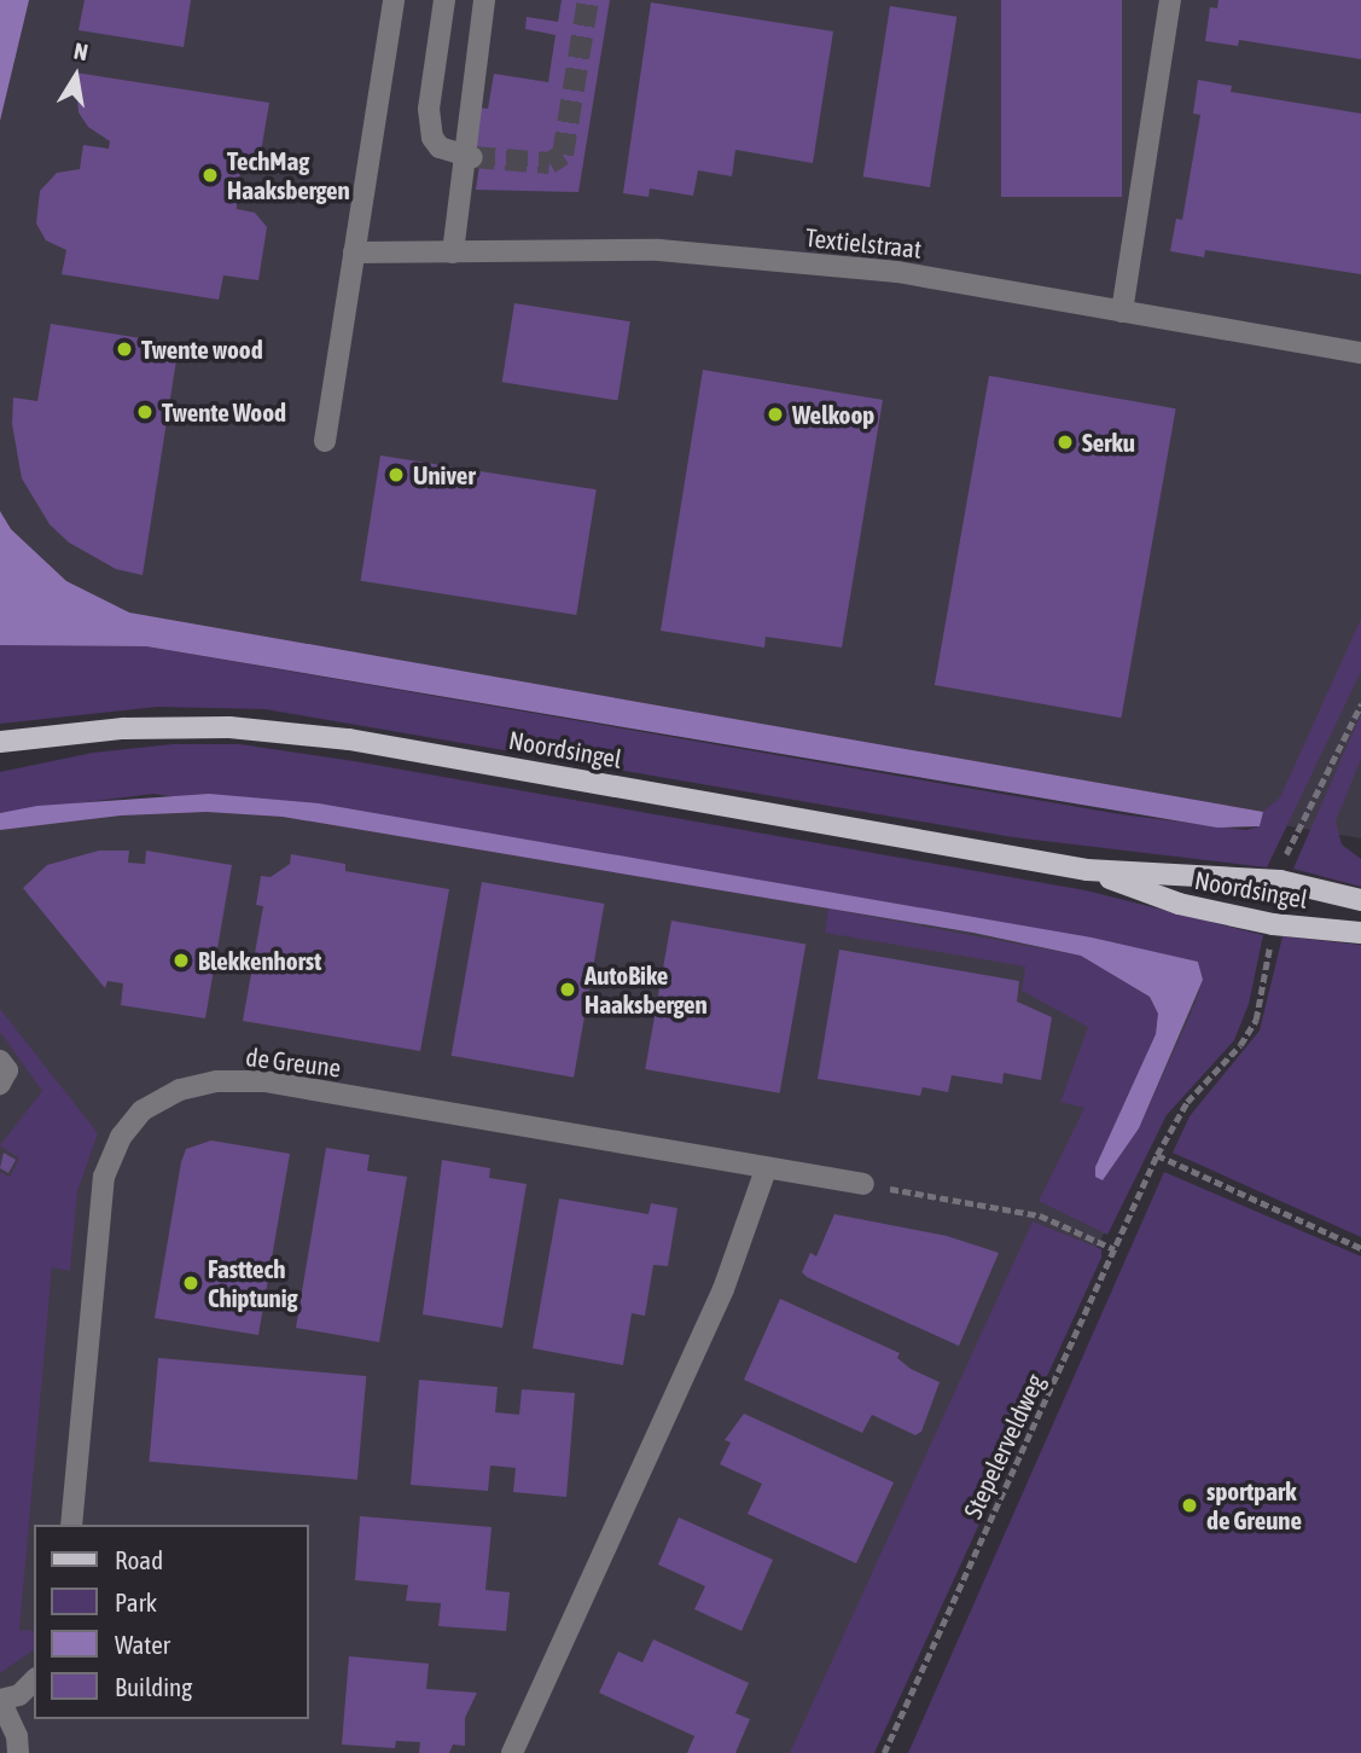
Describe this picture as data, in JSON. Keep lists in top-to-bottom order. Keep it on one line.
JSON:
{"streets":{"main road":["Noordsingel"],"street":["Textielstraat","de Greune"],"path":["Stepelerveldweg"]},"places":["TechMag Haaksbergen","Twente wood","Twente Wood","Welkoop","Serku","Univer","Blekkenhorst","AutoBike Haaksbergen","Fasttech Chiptunig","sportpark de Greune"],"legend":["Road","Park","Water","Building"],"north":"top"}
